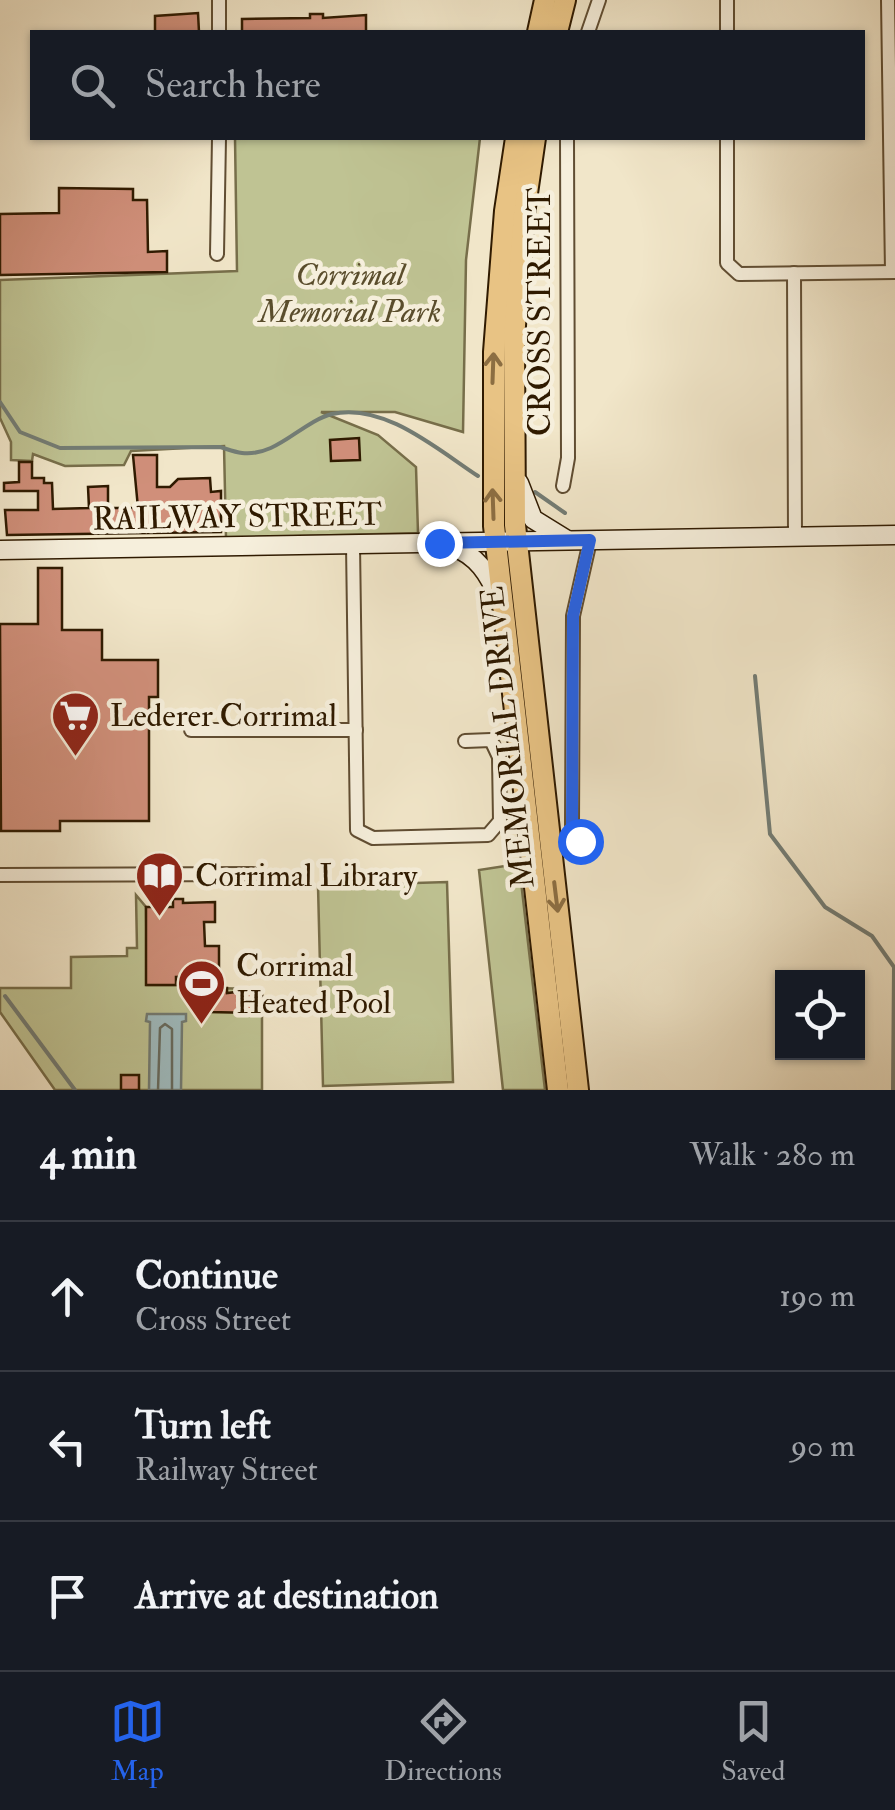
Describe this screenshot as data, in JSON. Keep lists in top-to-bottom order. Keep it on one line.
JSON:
{"streets":{"main road":["RAILWAY STREET","MEMORIAL DRIVE"],"street":["CROSS STREET"]},"crossings":[["RAILWAY STREET","MEMORIAL DRIVE"]],"parks":["Corrimal Memorial Park"],"places":{"supermarket":["Lederer Corrimal"],"library":["Corrimal Library"],"sports":["Corrimal Heated Pool"]},"page":{"search":"Search here","heading":["4 min","Walk · 280 m"],"list":[["Continue","Cross Street","190 m"],["Turn left","Railway Street","90 m"],"Arrive at destination"],"nav":["Map","Directions","Saved"]}}
